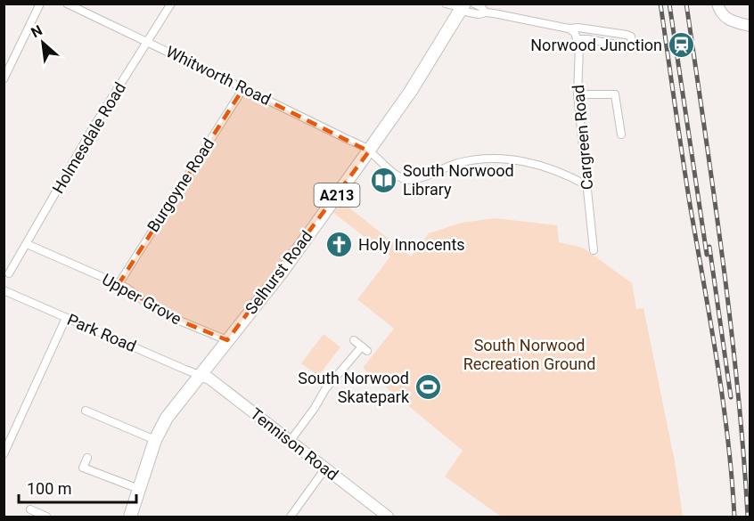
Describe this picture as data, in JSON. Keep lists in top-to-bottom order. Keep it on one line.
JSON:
{"streets":{"main road":["A213","Selhurst Road"],"street":["Whitworth Road","Cargreen Road","Holmesdale Road","Burgoyne Road","Upper Grove","Park Road","Tennison Road"]},"crossings":[["Whitworth Road","Cargreen Road"],["Whitworth Road","Holmesdale Road"],["Whitworth Road","Burgoyne Road"],["Whitworth Road","Selhurst Road"],["Holmesdale Road","Upper Grove"],["Burgoyne Road","Upper Grove"],["Selhurst Road","Upper Grove"],["Selhurst Road","Park Road"],["Selhurst Road","Tennison Road"],["Park Road","Tennison Road"]],"parks":["South Norwood Recreation Ground"],"places":{"station":["Norwood Junction"],"library":["South Norwood Library"],"church":["Holy Innocents"],"sports":["South Norwood Skatepark"]},"scale_bar":"100 m","north":"top left"}
